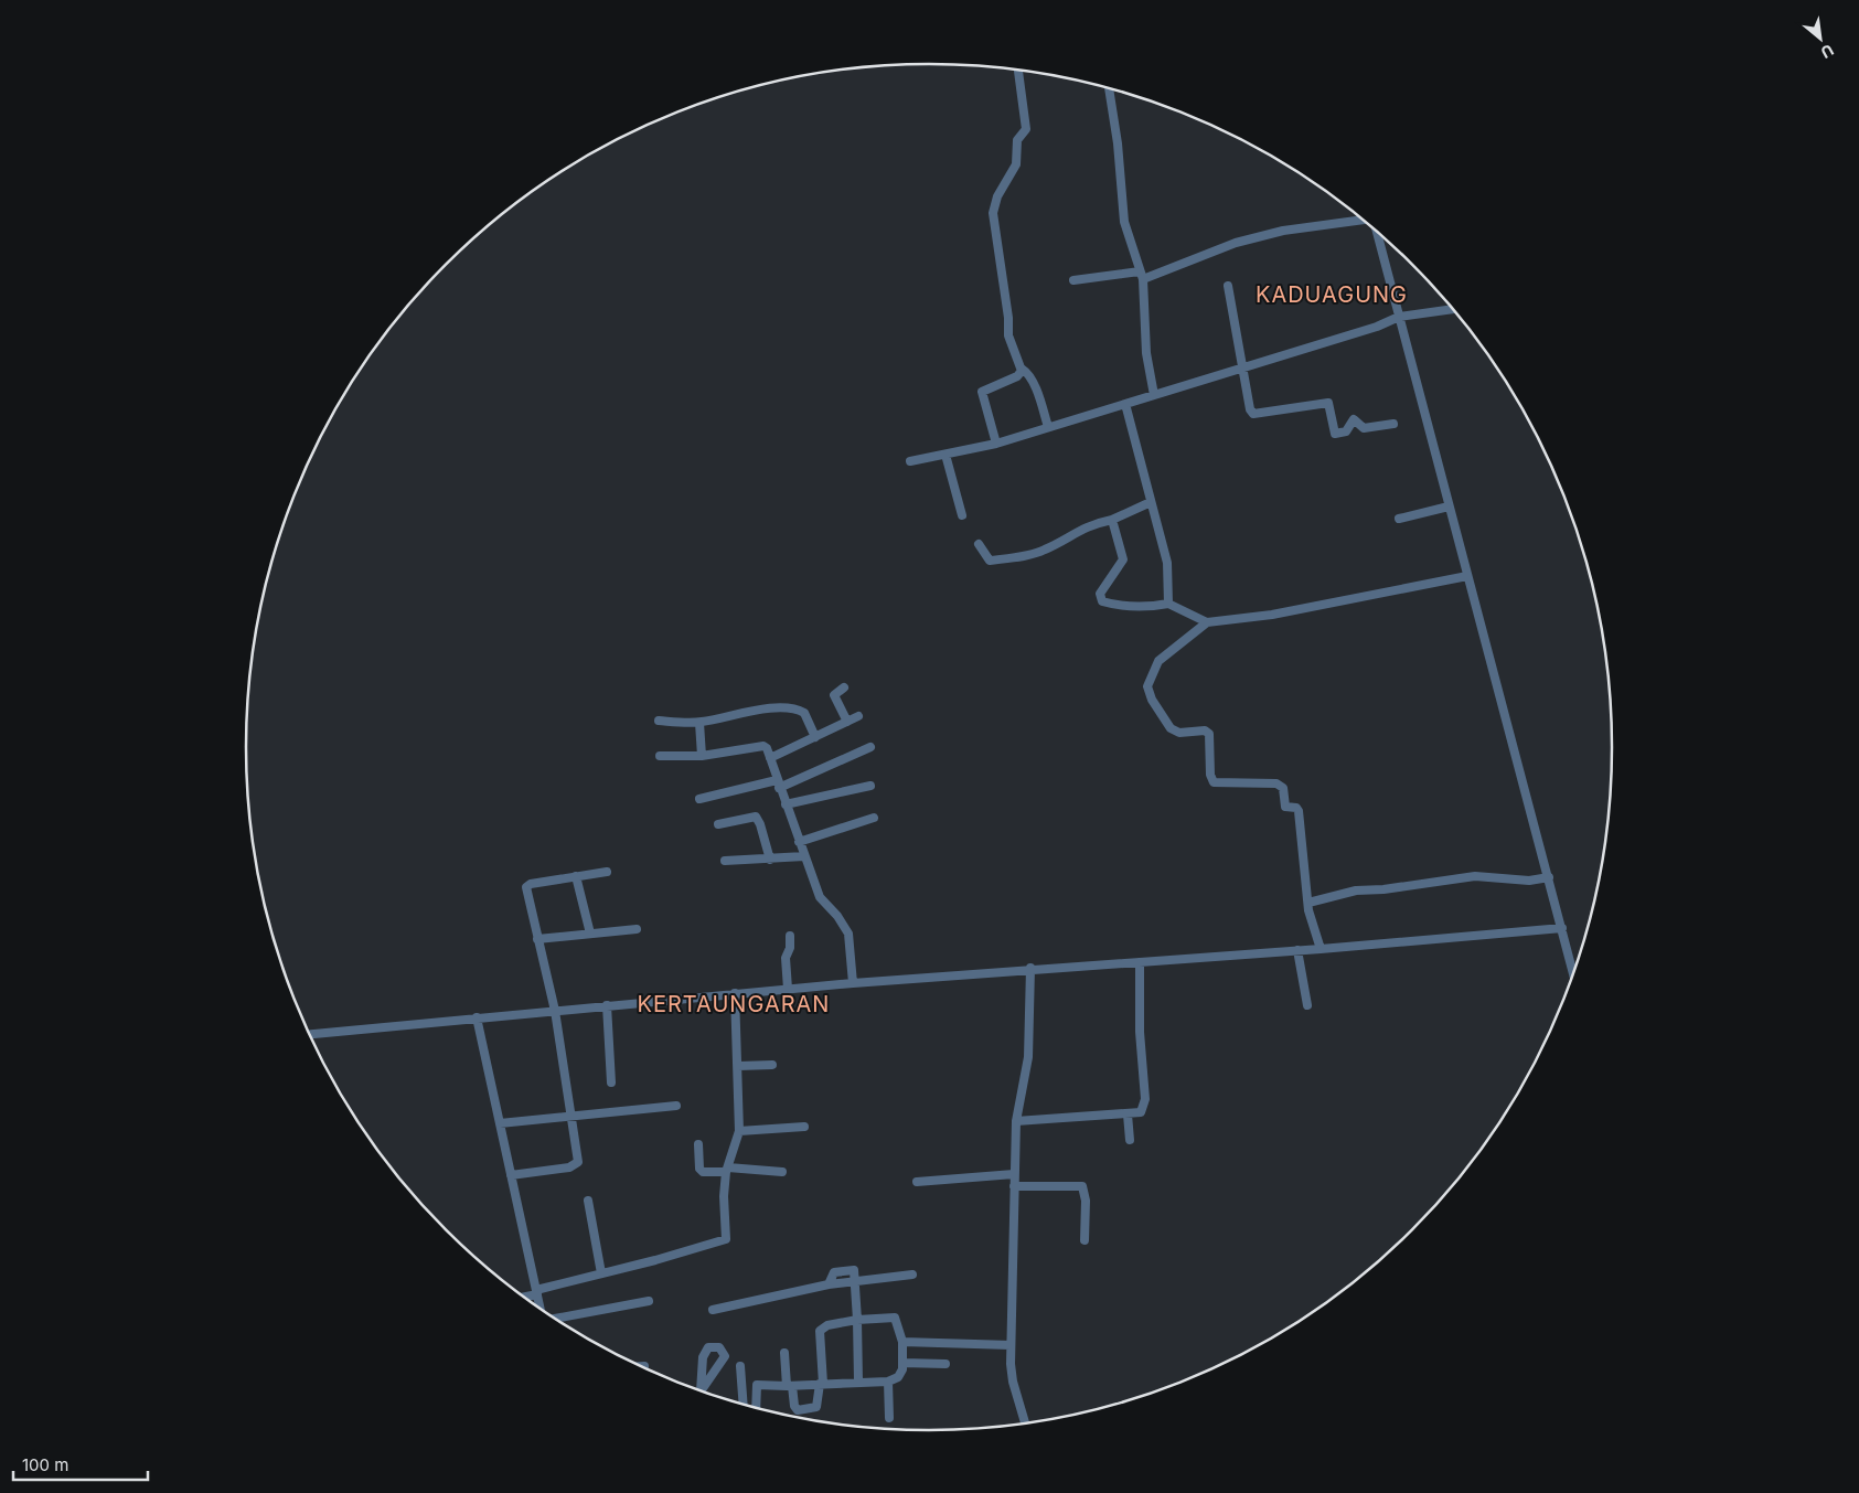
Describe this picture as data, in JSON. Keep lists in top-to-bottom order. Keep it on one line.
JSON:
{"districts":["KADUAGUNG","KERTAUNGARAN"],"scale_bar":"100 m","north":"bottom right"}
